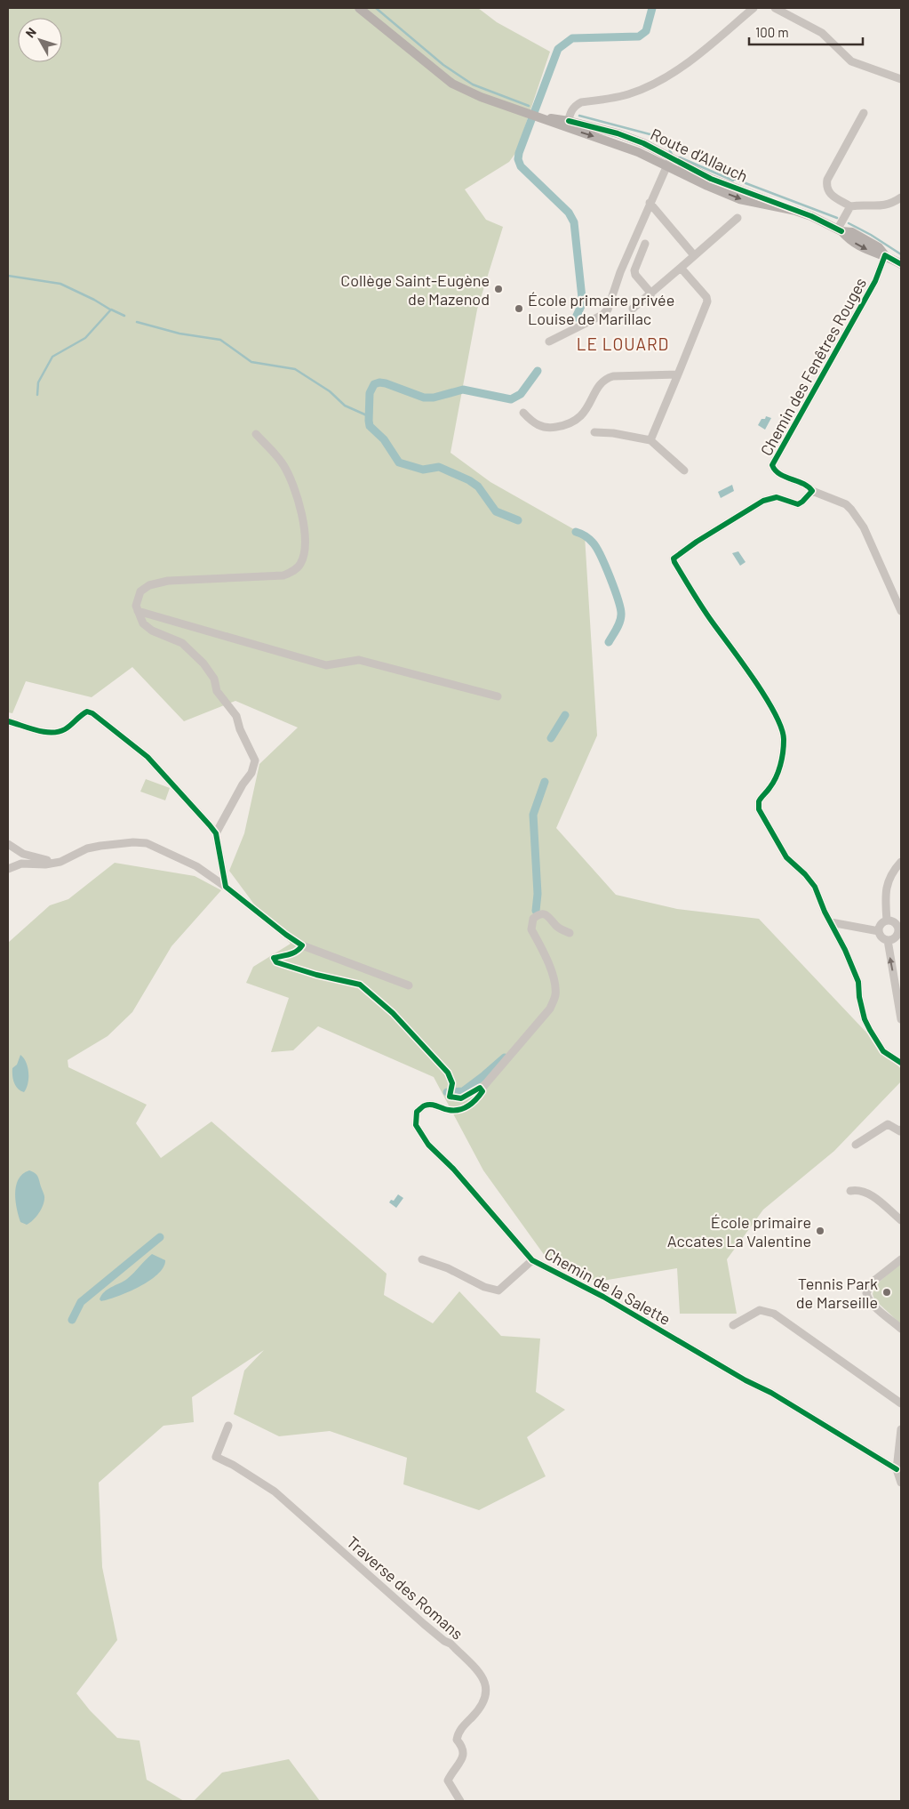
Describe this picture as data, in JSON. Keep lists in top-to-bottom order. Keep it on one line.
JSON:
{"streets":{"main road":["Route d'Allauch"],"street":["Chemin des Fenêtres Rouges","Chemin de la Salette","Traverse des Romans"]},"crossings":[["Route d'Allauch","Chemin des Fenêtres Rouges"]],"districts":["LE LOUARD"],"places":["Collège Saint-Eugène de Mazenod","École primaire privée Louise de Marillac","École primaire Accates La Valentine","Tennis Park de Marseille"],"scale_bar":"100 m","north":"top left"}
